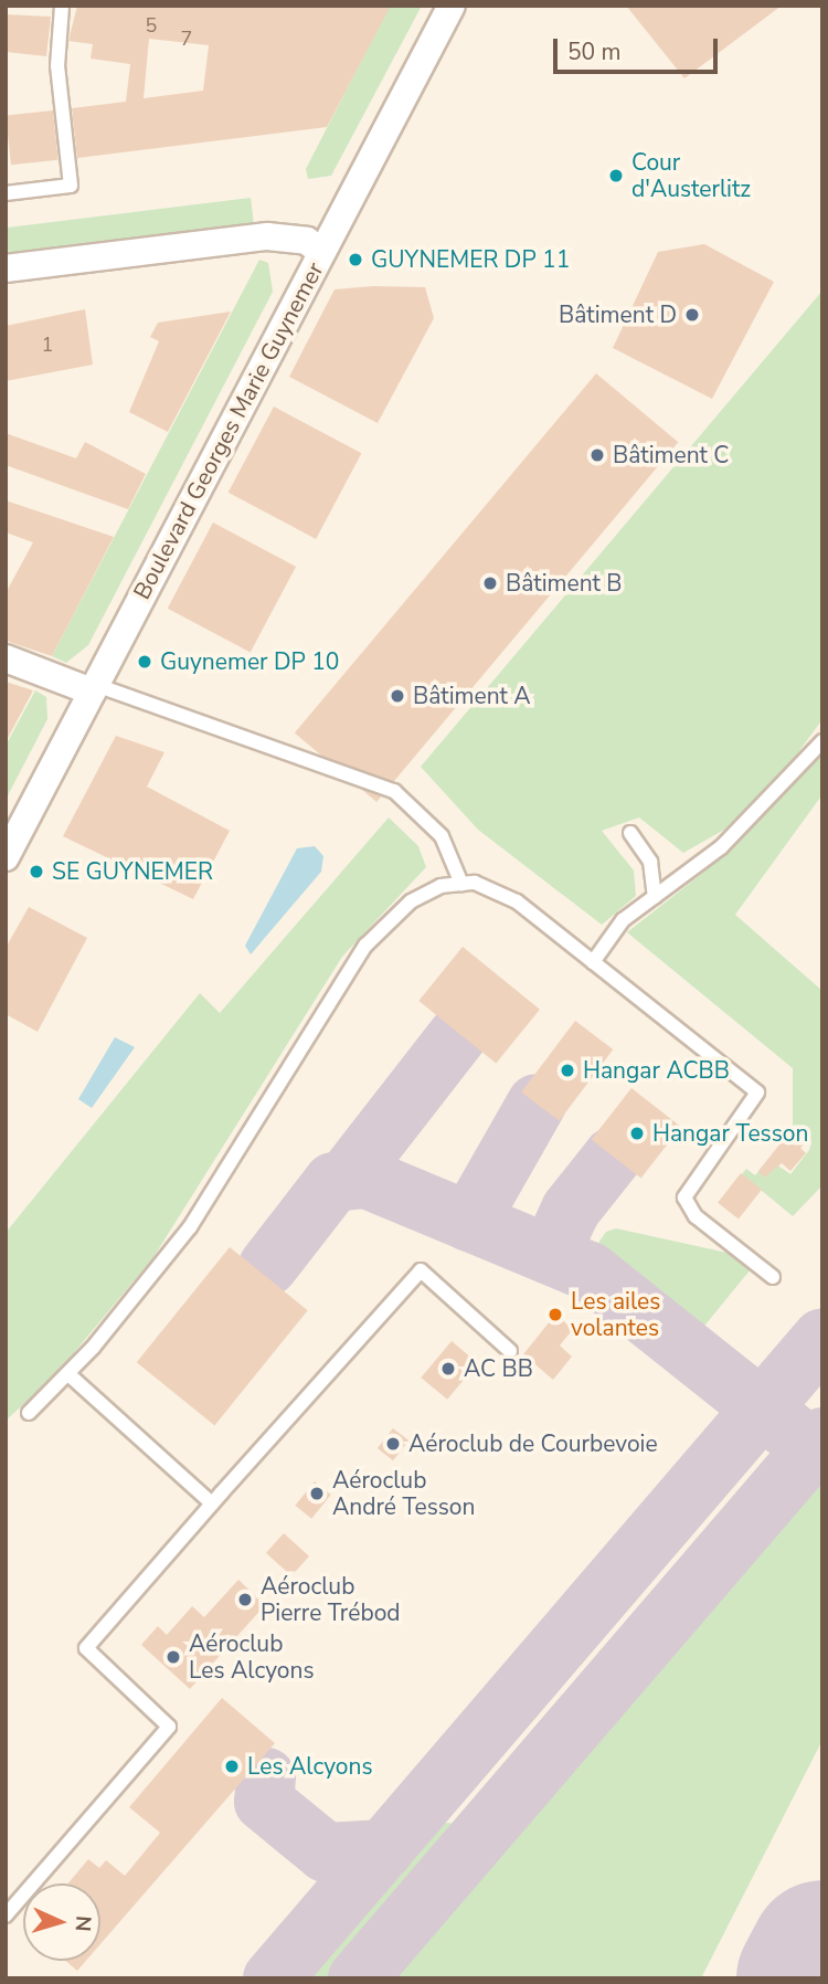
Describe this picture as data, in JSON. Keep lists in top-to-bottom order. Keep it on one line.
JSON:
{"streets":{"street":["Boulevard Georges Marie Guynemer"]},"places":["Cour d'Austerlitz","GUYNEMER DP 11","Bâtiment D","Bâtiment C","Bâtiment B","Guynemer DP 10","Bâtiment A","SE GUYNEMER","Hangar ACBB","Hangar Tesson","Les ailes volantes","AC BB","Aéroclub de Courbevoie","Aéroclub André Tesson","Aéroclub Pierre Trébod","Aéroclub Les Alcyons","Les Alcyons"],"house_numbers":["5","7","1"],"scale_bar":"50 m","north":"right"}
